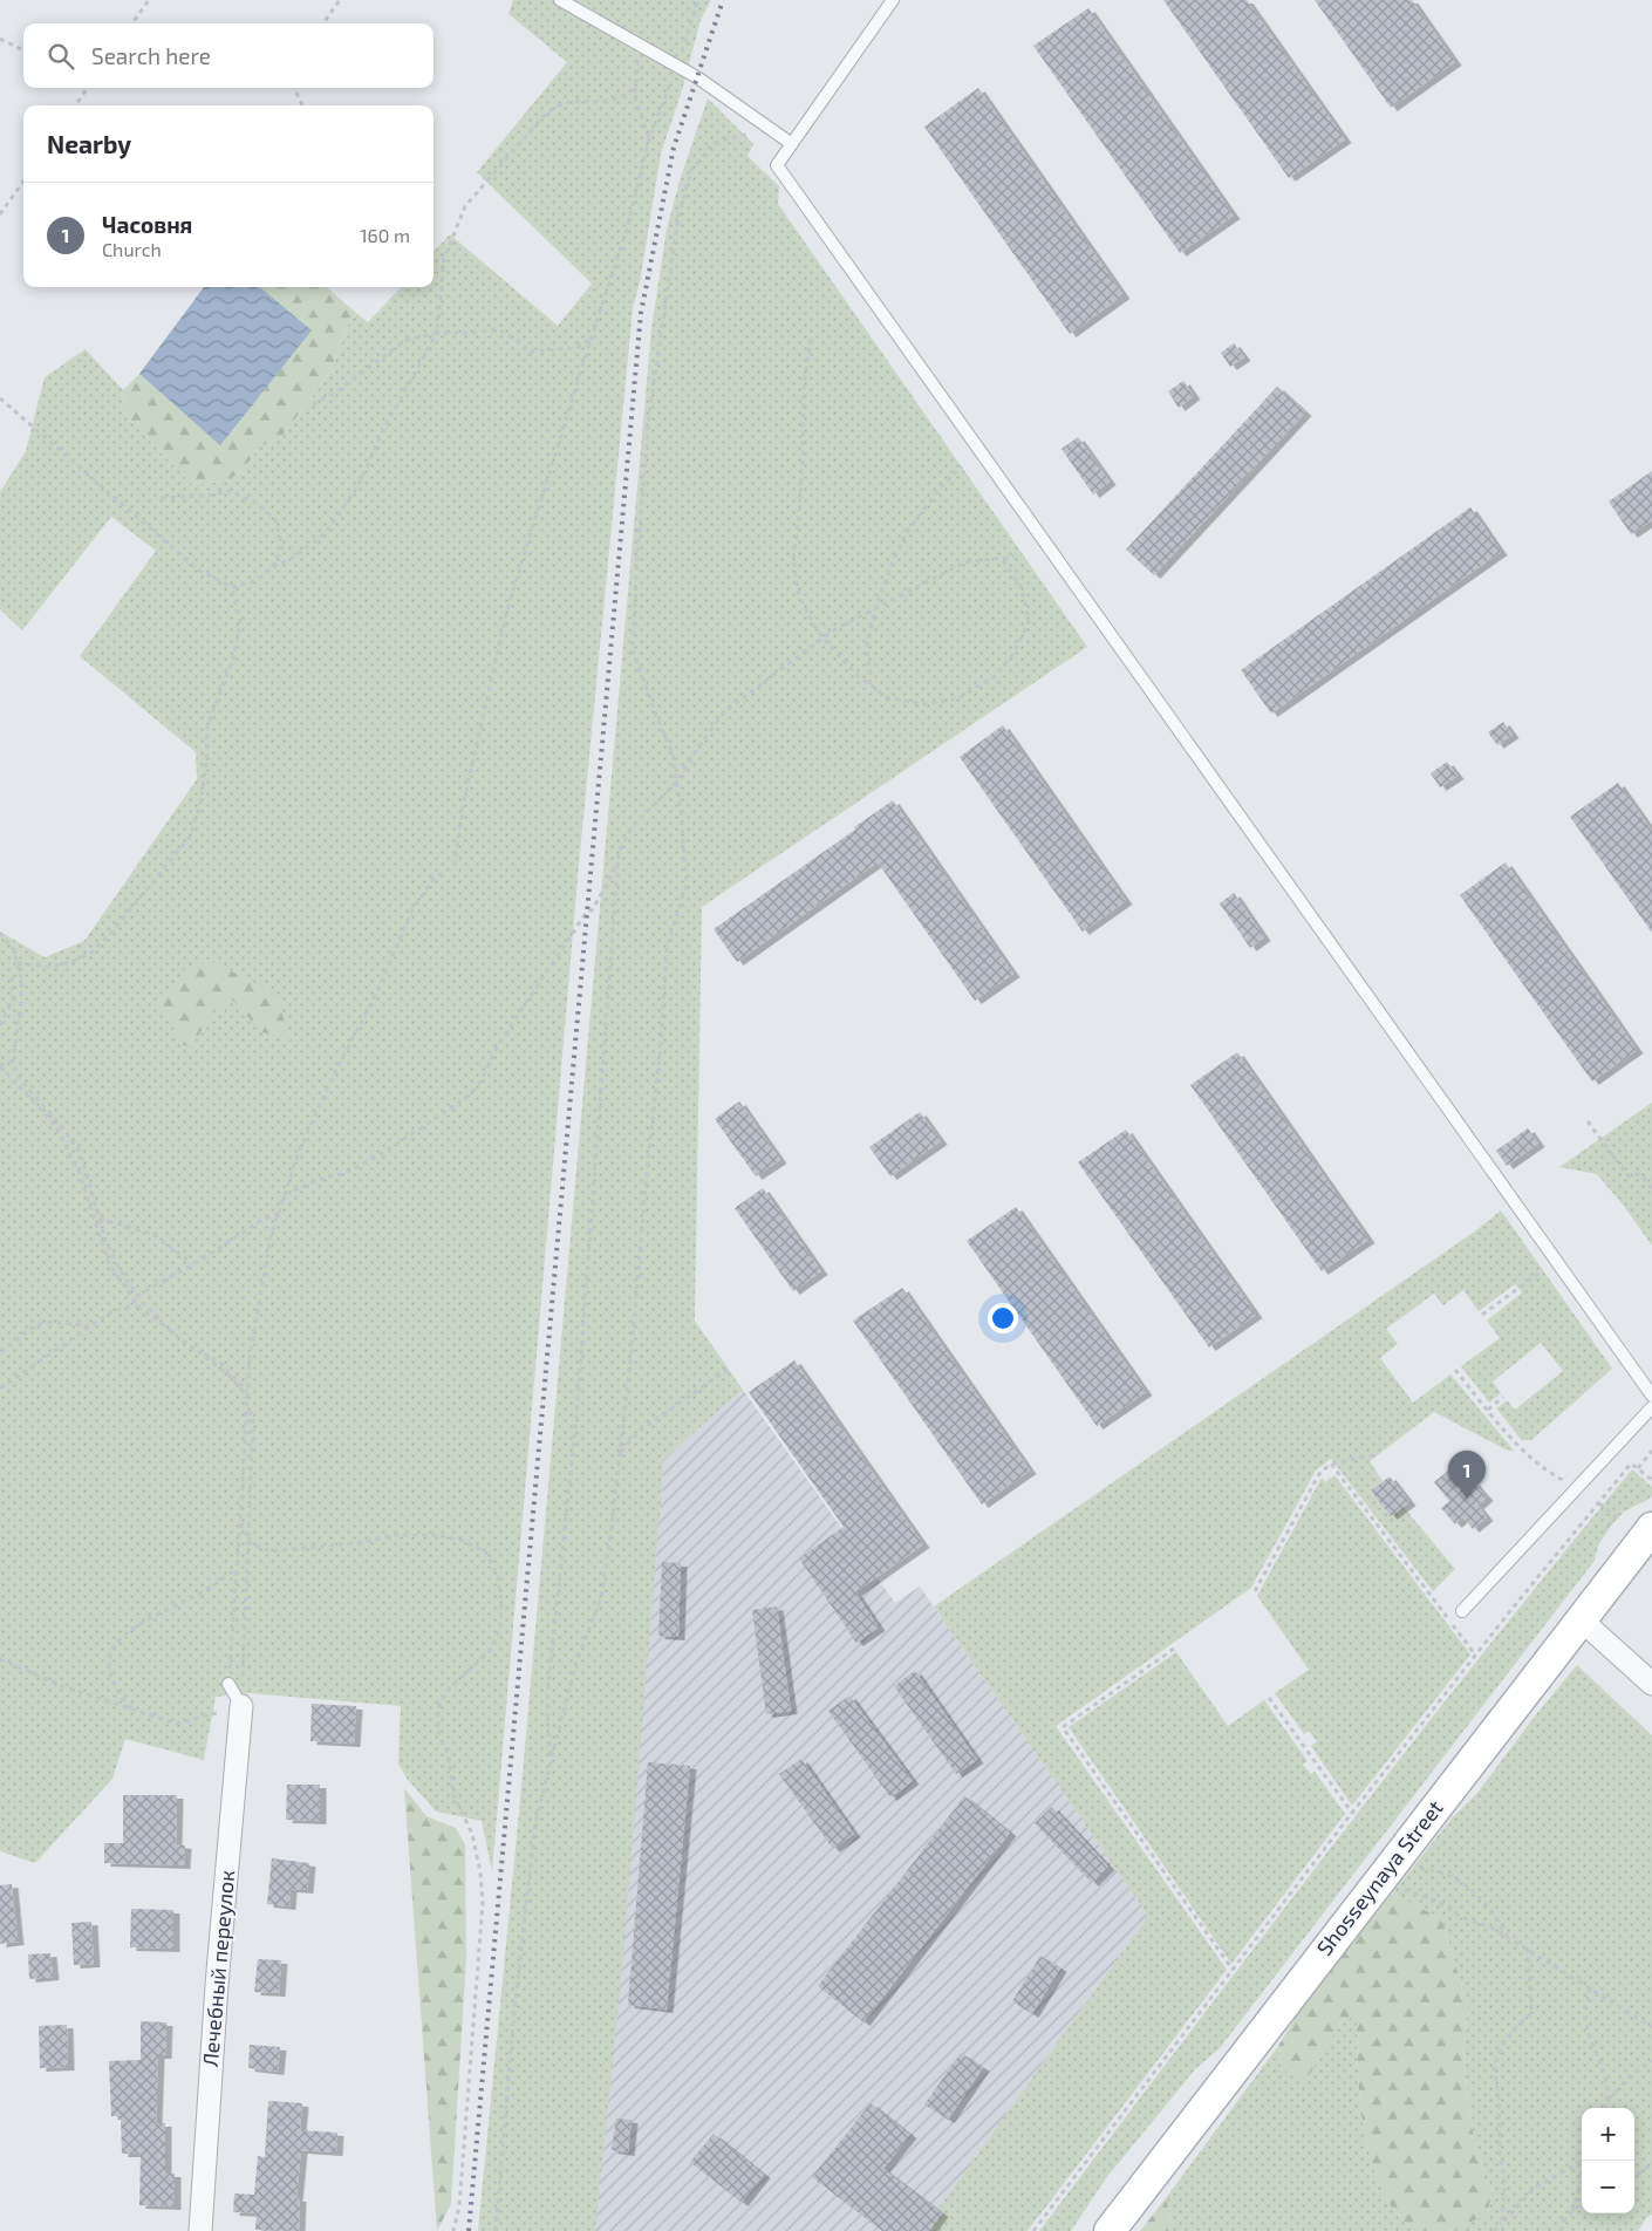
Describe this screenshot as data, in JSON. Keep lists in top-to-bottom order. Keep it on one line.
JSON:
{"streets":{"main road":["Shosseynaya Street"],"street":["Лечебный переулок"]},"page":{"search":"Search here","heading":"Nearby","list":[{"mark":"1","name":"Часовня","note":"Church","value":"160 m"}],"pins":"1","map_buttons":["+","−"]}}
